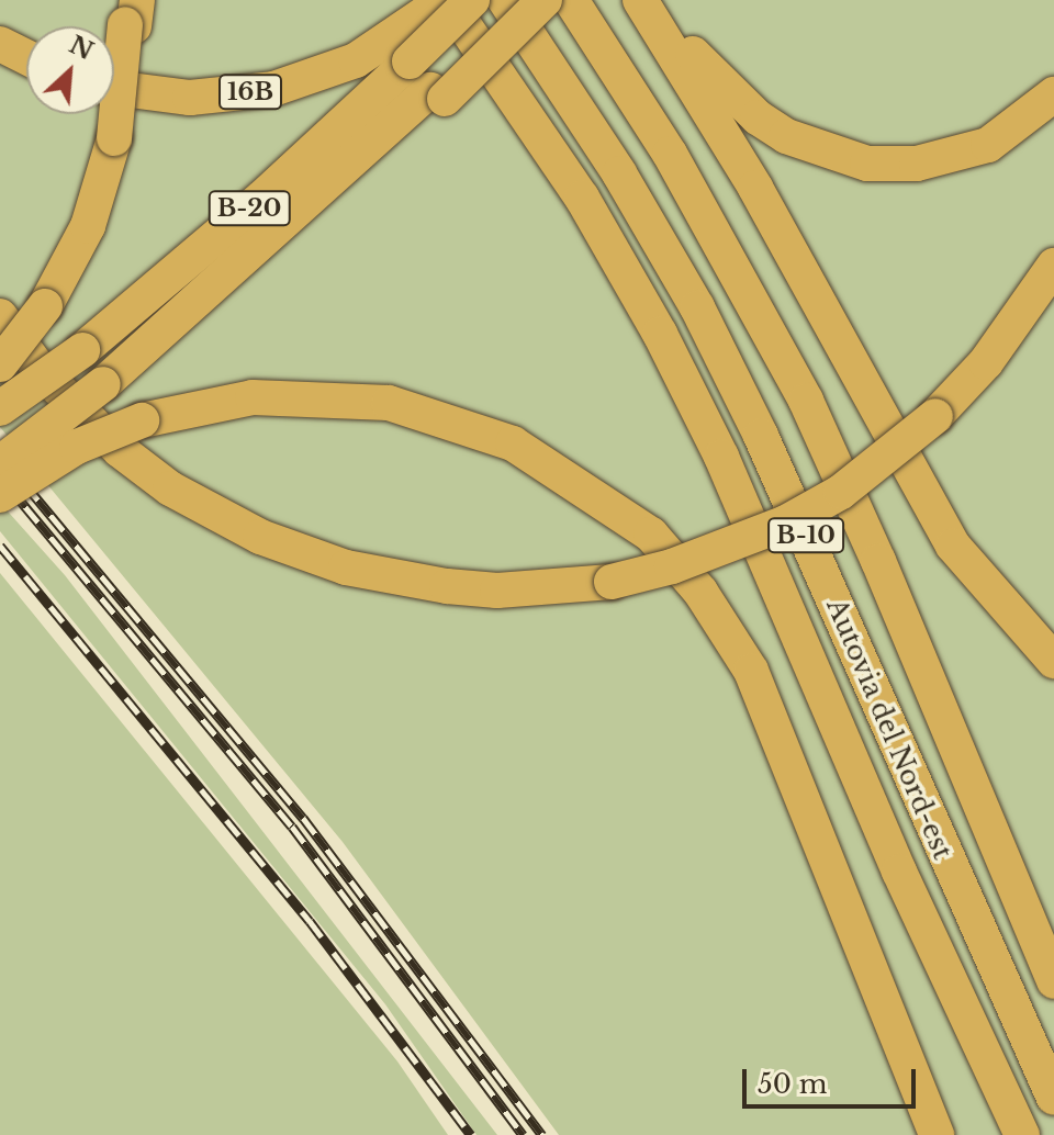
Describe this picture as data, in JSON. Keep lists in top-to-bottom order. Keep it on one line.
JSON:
{"streets":{"highway":["16B","B-20","B-10","Autovia del Nord-est"]},"crossings":[["16B","B-20"]],"scale_bar":"50 m","north":"top right"}
